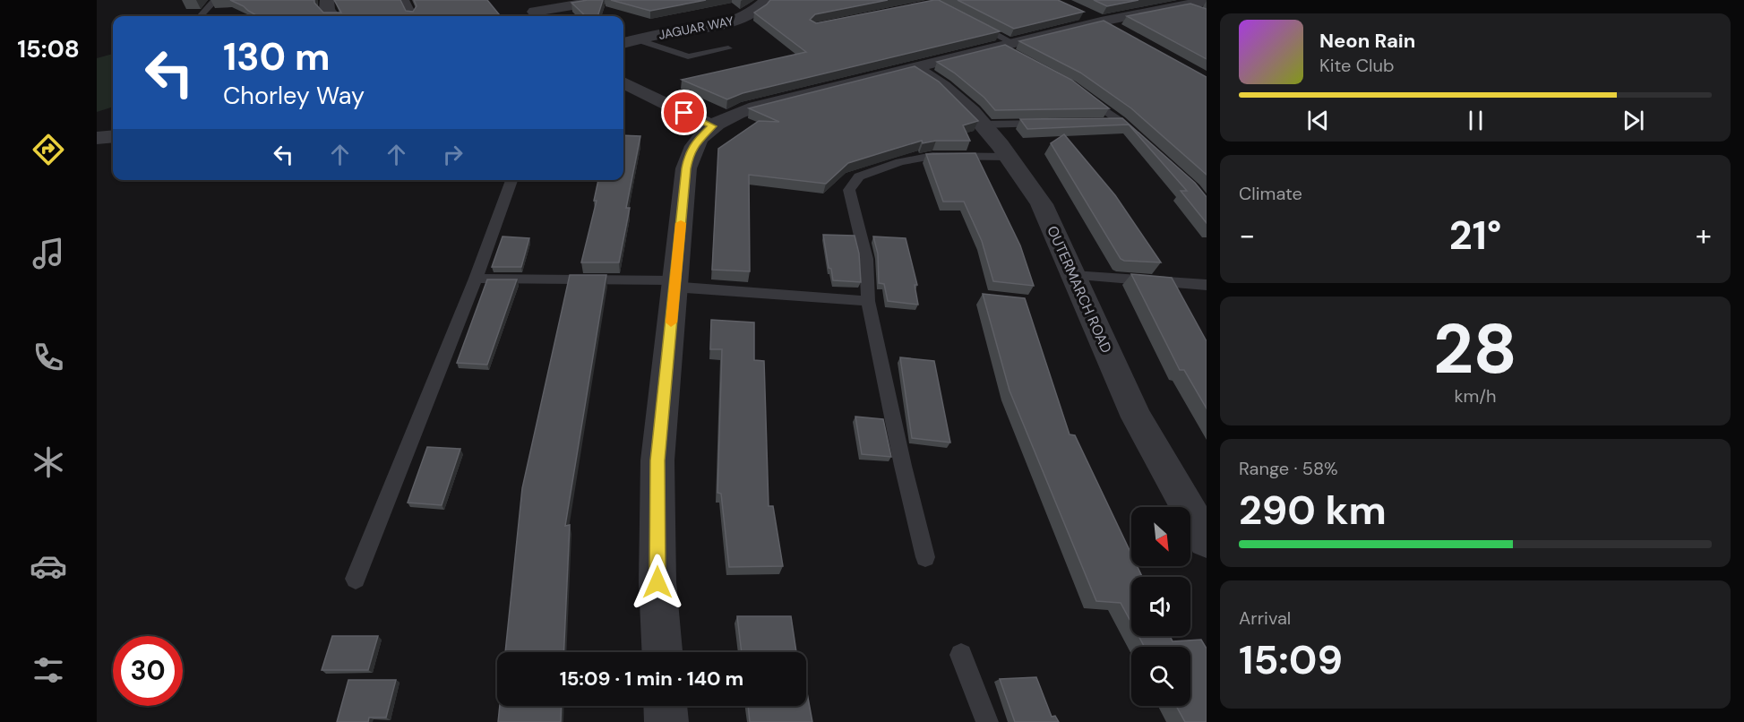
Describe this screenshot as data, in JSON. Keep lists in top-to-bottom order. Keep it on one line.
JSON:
{"streets":{"street":["JAGUAR WAY","OUTERMARCH ROAD"]},"north":"bottom right","page":{"tabs":"15:08","turn":["130 m","Chorley Way"],"song":["Neon Rain","Kite Club"],"tile":["Climate",["28","km/h"],["Range · 58%","290 km"],["Arrival","15:09"]],"heat":["−","21°","+"],"limit":"30","trip":"15:09 · 1 min · 140 m"}}
